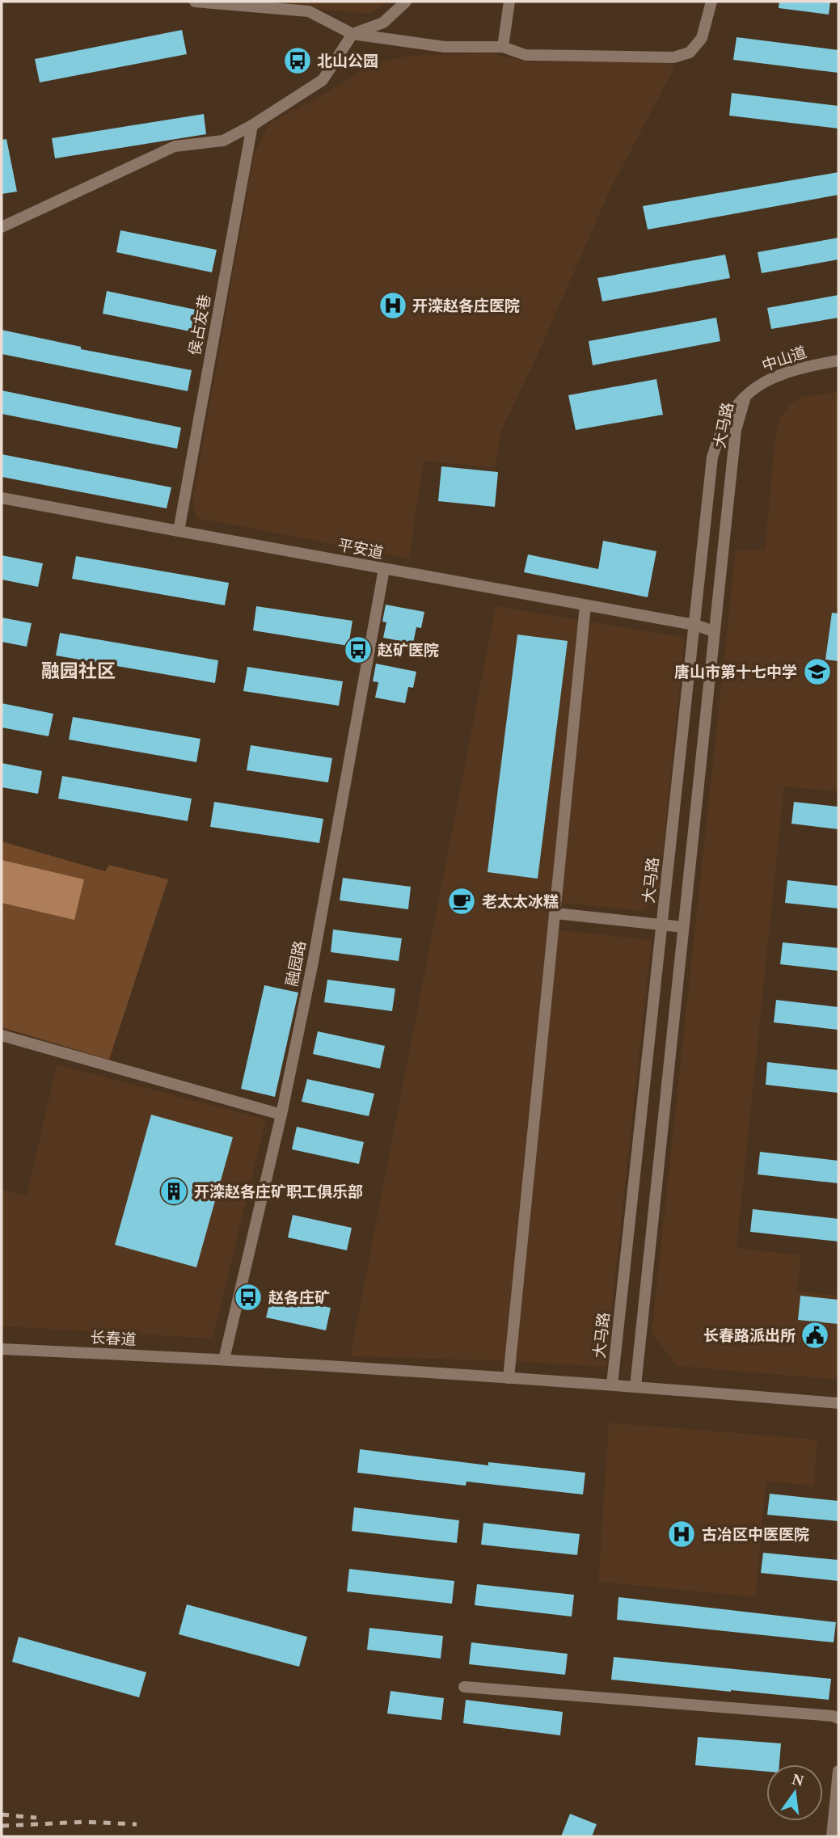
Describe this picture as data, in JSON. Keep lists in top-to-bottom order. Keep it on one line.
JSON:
{"streets":{"street":["侯占友巷","中山道","大马路","平安道","融园路","长春道"]},"crossings":[["侯占友巷","平安道"],["中山道","大马路"],["大马路","平安道"],["大马路","长春道"],["平安道","融园路"],["融园路","长春道"]],"districts":["融园社区"],"places":{"bus stop":["北山公园","赵矿医院","赵各庄矿"],"hospital":["开滦赵各庄医院","古冶区中医医院"],"school or university":["唐山市第十七中学"],"cafe":["老太太冰糕"],"building":["开滦赵各庄矿职工俱乐部"],"public building":["长春路派出所"]},"north":"top"}
